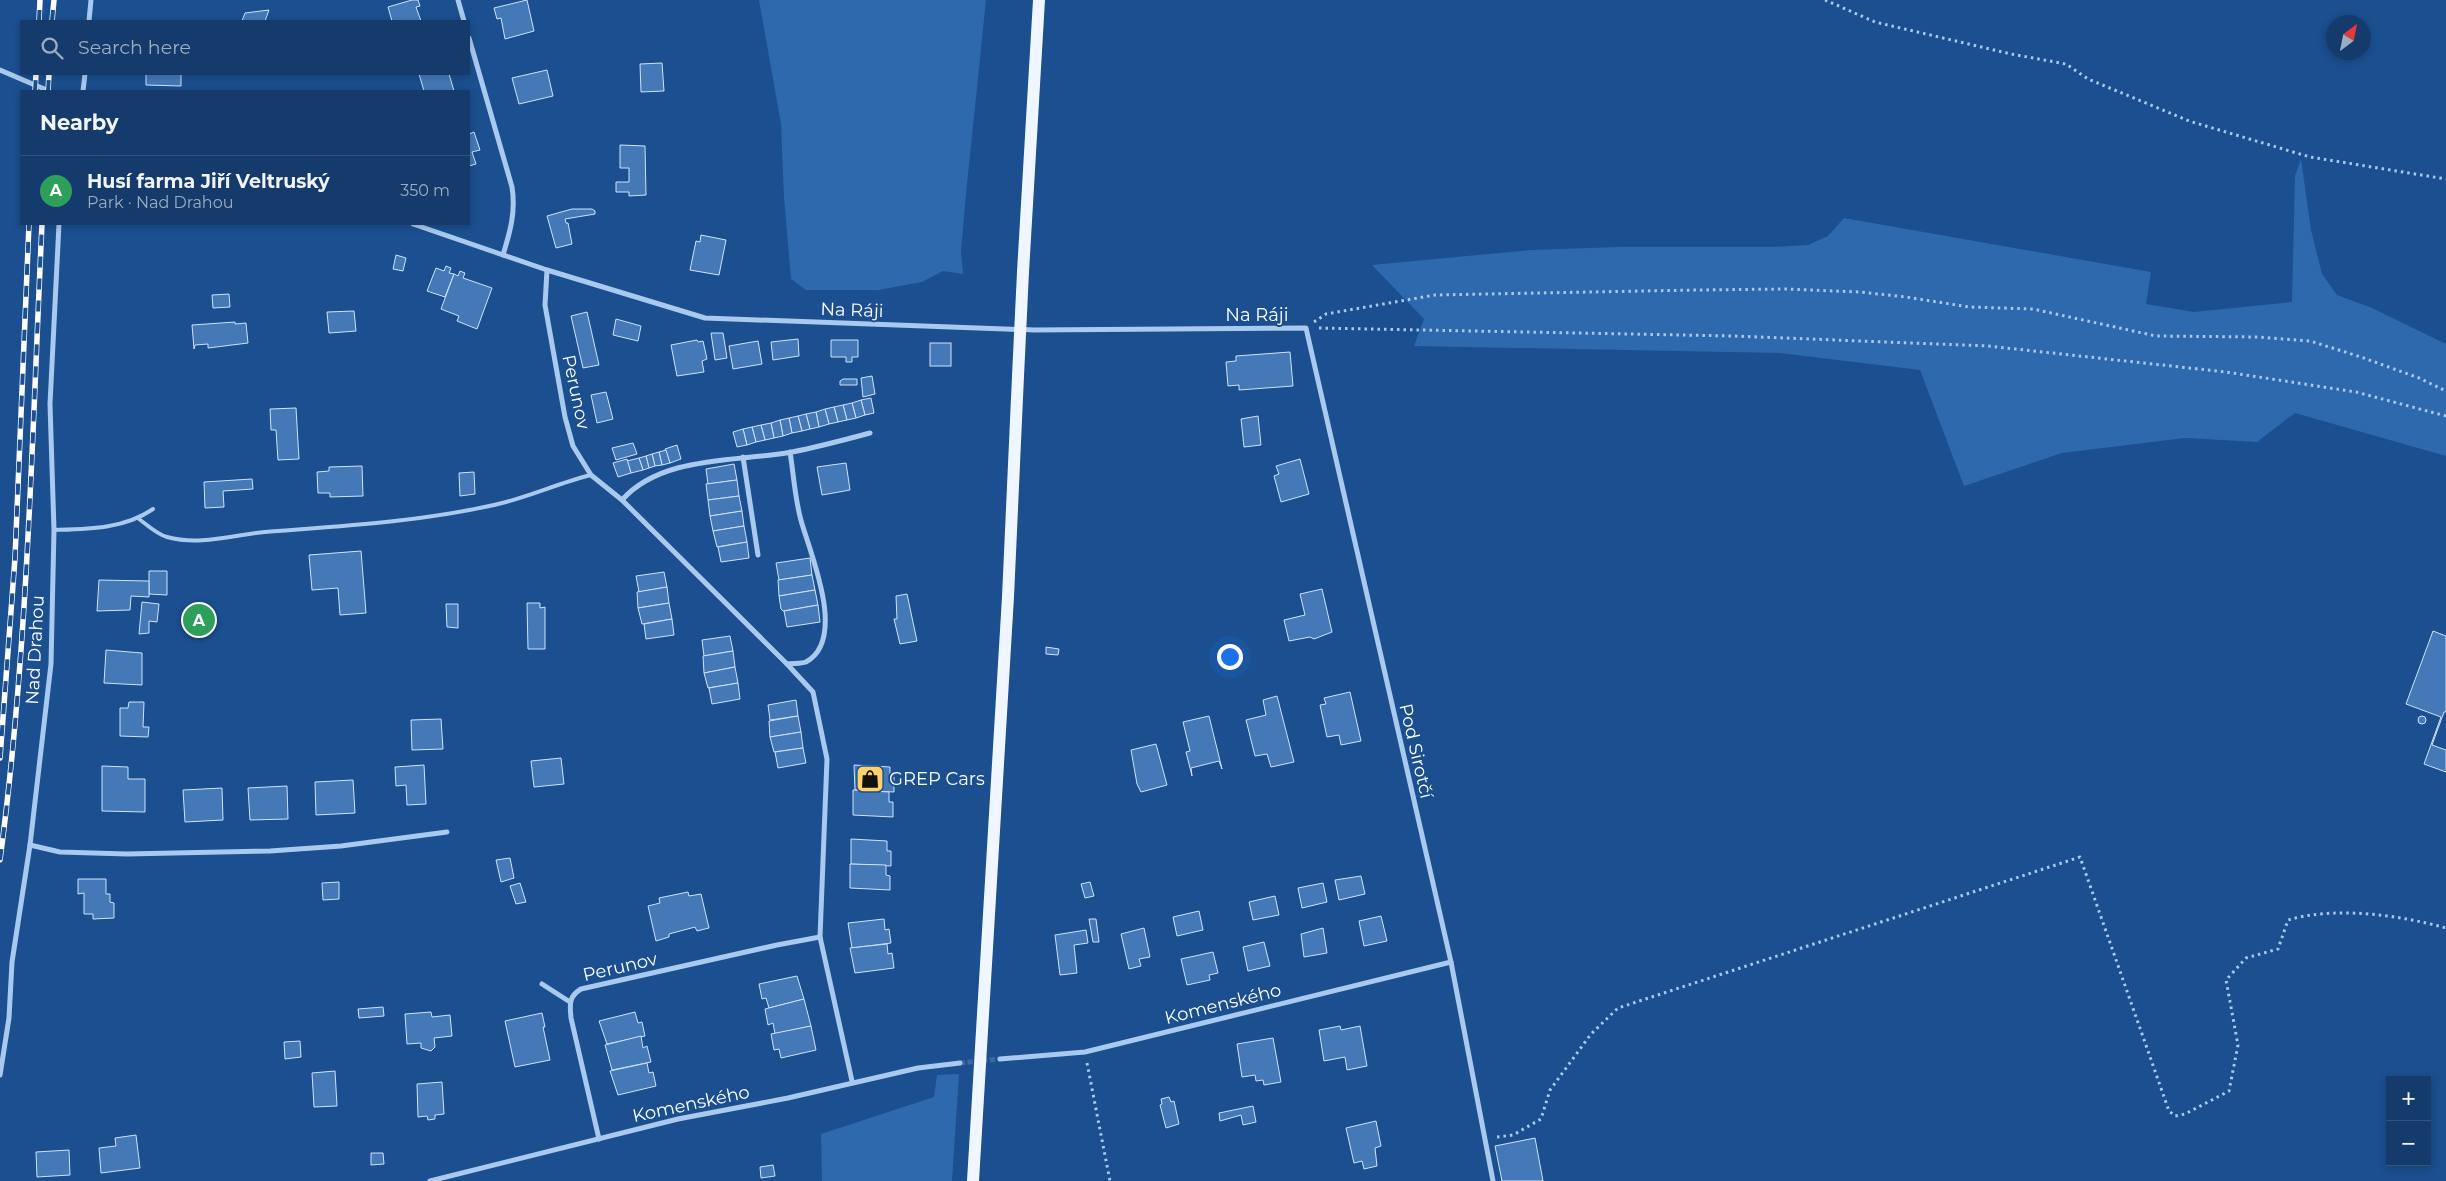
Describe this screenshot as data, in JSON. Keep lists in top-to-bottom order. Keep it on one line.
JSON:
{"streets":{"street":["Na Ráji","Perunov","Nad Drahou","Pod Sirotčí","Komenského"]},"crossings":[["Na Ráji","Perunov"],["Na Ráji","Pod Sirotčí"],["Perunov","Komenského"],["Pod Sirotčí","Komenského"]],"places":{"shop":["GREP Cars"]},"north":"top right","page":{"search":"Search here","heading":"Nearby","list":[{"mark":"A","name":"Husí farma Jiří Veltruský","note":"Park · Nad Drahou","value":"350 m"}],"pins":"A","map_buttons":["+","−"]}}
